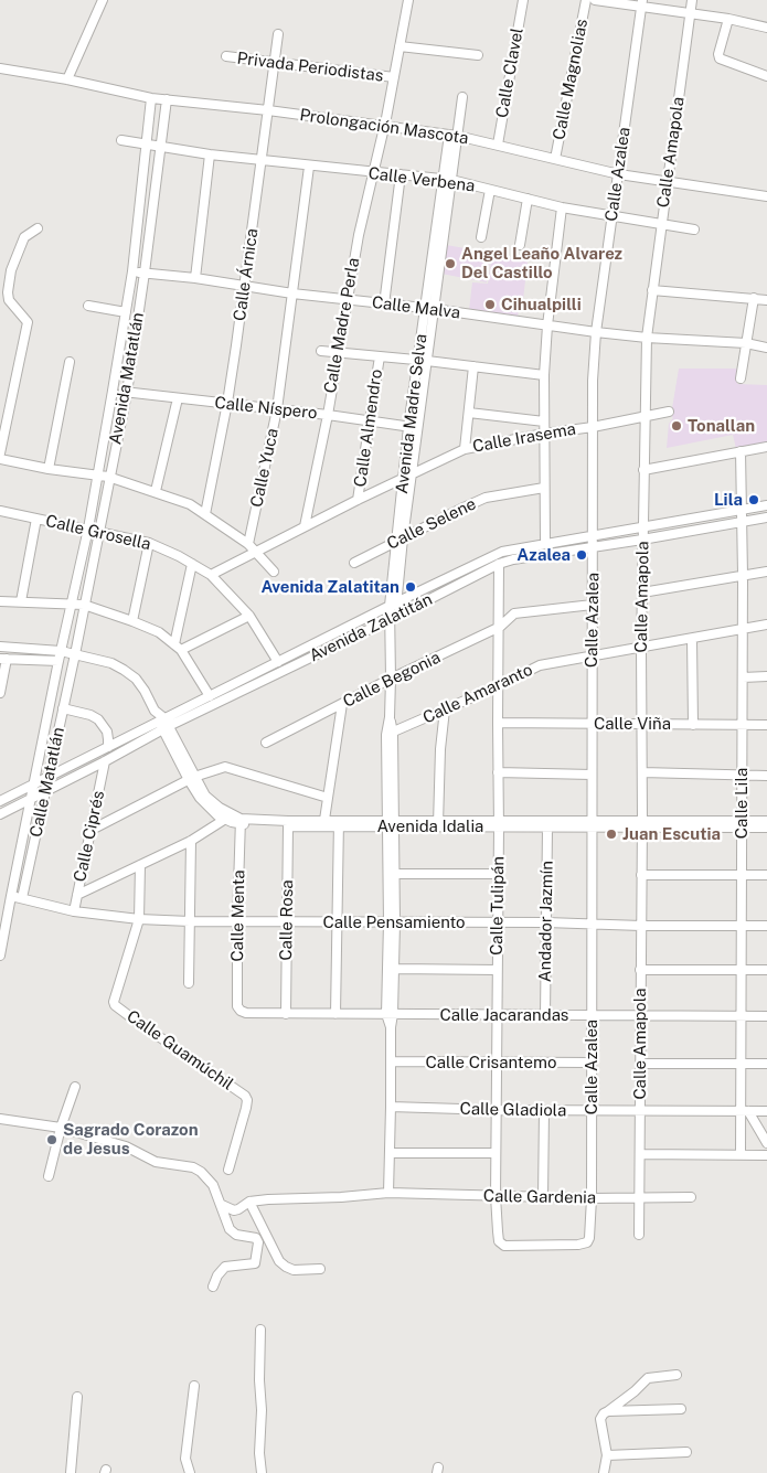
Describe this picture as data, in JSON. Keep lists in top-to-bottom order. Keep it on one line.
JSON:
{"streets":{"street":["Privada Periodistas","Calle Clavel","Calle Magnolias","Prolongación Mascota","Calle Amapola","Calle Azalea","Calle Verbena","Calle Árnica","Calle Malva","Calle Madre Perla","Avenida Matatlán","Calle Níspero","Avenida Madre Selva","Calle Almendro","Calle Irasema","Calle Yuca","Calle Selene","Calle Grosella","Avenida Zalatitán","Calle Begonia","Calle Amaranto","Calle Viña","Calle Matatlán","Calle Lila","Avenida Idalia","Calle Ciprés","Calle Tulipán","Calle Menta","Calle Rosa","Andador Jazmín","Calle Pensamiento","Calle Jacarandas","Calle Guamúchil","Calle Crisantemo","Calle Gladiola","Calle Gardenia"]},"crossings":[["Privada Periodistas","Calle Árnica"],["Privada Periodistas","Calle Madre Perla"],["Calle Clavel","Prolongación Mascota"],["Calle Magnolias","Prolongación Mascota"],["Prolongación Mascota","Calle Amapola"],["Prolongación Mascota","Calle Azalea"],["Prolongación Mascota","Calle Árnica"],["Prolongación Mascota","Calle Madre Perla"],["Prolongación Mascota","Avenida Matatlán"],["Prolongación Mascota","Avenida Madre Selva"],["Calle Amapola","Calle Verbena"],["Calle Amapola","Calle Malva"],["Calle Amapola","Calle Irasema"],["Calle Amapola","Avenida Zalatitán"],["Calle Amapola","Calle Amaranto"],["Calle Amapola","Calle Viña"],["Calle Amapola","Avenida Idalia"],["Calle Amapola","Calle Pensamiento"],["Calle Amapola","Calle Jacarandas"],["Calle Amapola","Calle Gladiola"],["Calle Amapola","Calle Gardenia"],["Calle Azalea","Calle Verbena"],["Calle Azalea","Calle Malva"],["Calle Azalea","Calle Irasema"],["Calle Azalea","Avenida Zalatitán"],["Calle Azalea","Calle Amaranto"],["Calle Azalea","Calle Viña"],["Calle Azalea","Avenida Idalia"],["Calle Azalea","Calle Tulipán"],["Calle Azalea","Calle Pensamiento"],["Calle Azalea","Calle Jacarandas"],["Calle Azalea","Calle Crisantemo"],["Calle Azalea","Calle Gladiola"],["Calle Azalea","Calle Gardenia"],["Calle Verbena","Calle Árnica"],["Calle Verbena","Calle Madre Perla"],["Calle Verbena","Avenida Matatlán"],["Calle Verbena","Avenida Madre Selva"],["Calle Verbena","Calle Yuca"],["Calle Árnica","Calle Malva"],["Calle Árnica","Calle Níspero"],["Calle Malva","Calle Madre Perla"],["Calle Malva","Avenida Matatlán"],["Calle Malva","Avenida Madre Selva"],["Calle Malva","Calle Yuca"],["Calle Madre Perla","Calle Níspero"],["Calle Madre Perla","Calle Irasema"],["Avenida Matatlán","Calle Níspero"],["Avenida Matatlán","Calle Grosella"],["Avenida Matatlán","Calle Matatlán"],["Calle Níspero","Avenida Madre Selva"],["Calle Níspero","Calle Almendro"],["Calle Níspero","Calle Yuca"],["Avenida Madre Selva","Calle Irasema"],["Avenida Madre Selva","Calle Selene"],["Avenida Madre Selva","Avenida Zalatitán"],["Avenida Madre Selva","Calle Begonia"],["Avenida Madre Selva","Calle Amaranto"],["Avenida Madre Selva","Avenida Idalia"],["Avenida Madre Selva","Calle Pensamiento"],["Avenida Madre Selva","Calle Jacarandas"],["Avenida Madre Selva","Calle Crisantemo"],["Avenida Madre Selva","Calle Gladiola"],["Avenida Madre Selva","Calle Gardenia"],["Calle Almendro","Calle Irasema"],["Calle Irasema","Calle Grosella"],["Calle Grosella","Avenida Zalatitán"],["Avenida Zalatitán","Calle Matatlán"],["Avenida Zalatitán","Calle Lila"],["Avenida Zalatitán","Avenida Idalia"],["Avenida Zalatitán","Calle Ciprés"],["Avenida Zalatitán","Calle Tulipán"],["Calle Begonia","Calle Tulipán"],["Calle Amaranto","Calle Lila"],["Calle Amaranto","Calle Tulipán"],["Calle Viña","Calle Lila"],["Calle Viña","Calle Tulipán"],["Calle Matatlán","Calle Pensamiento"],["Calle Lila","Avenida Idalia"],["Calle Lila","Calle Pensamiento"],["Calle Lila","Calle Jacarandas"],["Calle Lila","Calle Gladiola"],["Avenida Idalia","Calle Tulipán"],["Avenida Idalia","Calle Menta"],["Avenida Idalia","Calle Rosa"],["Avenida Idalia","Andador Jazmín"],["Calle Ciprés","Calle Pensamiento"],["Calle Tulipán","Calle Pensamiento"],["Calle Tulipán","Calle Jacarandas"],["Calle Tulipán","Calle Crisantemo"],["Calle Tulipán","Calle Gladiola"],["Calle Tulipán","Calle Gardenia"],["Calle Menta","Calle Pensamiento"],["Calle Menta","Calle Jacarandas"],["Calle Rosa","Calle Pensamiento"],["Calle Rosa","Calle Jacarandas"],["Andador Jazmín","Calle Pensamiento"],["Andador Jazmín","Calle Jacarandas"],["Calle Pensamiento","Calle Guamúchil"]],"places":["Angel Leaño Alvarez Del Castillo","Cihualpilli","Tonallan","Lila","Azalea","Avenida Zalatitan","Juan Escutia","Sagrado Corazon de Jesus"]}
